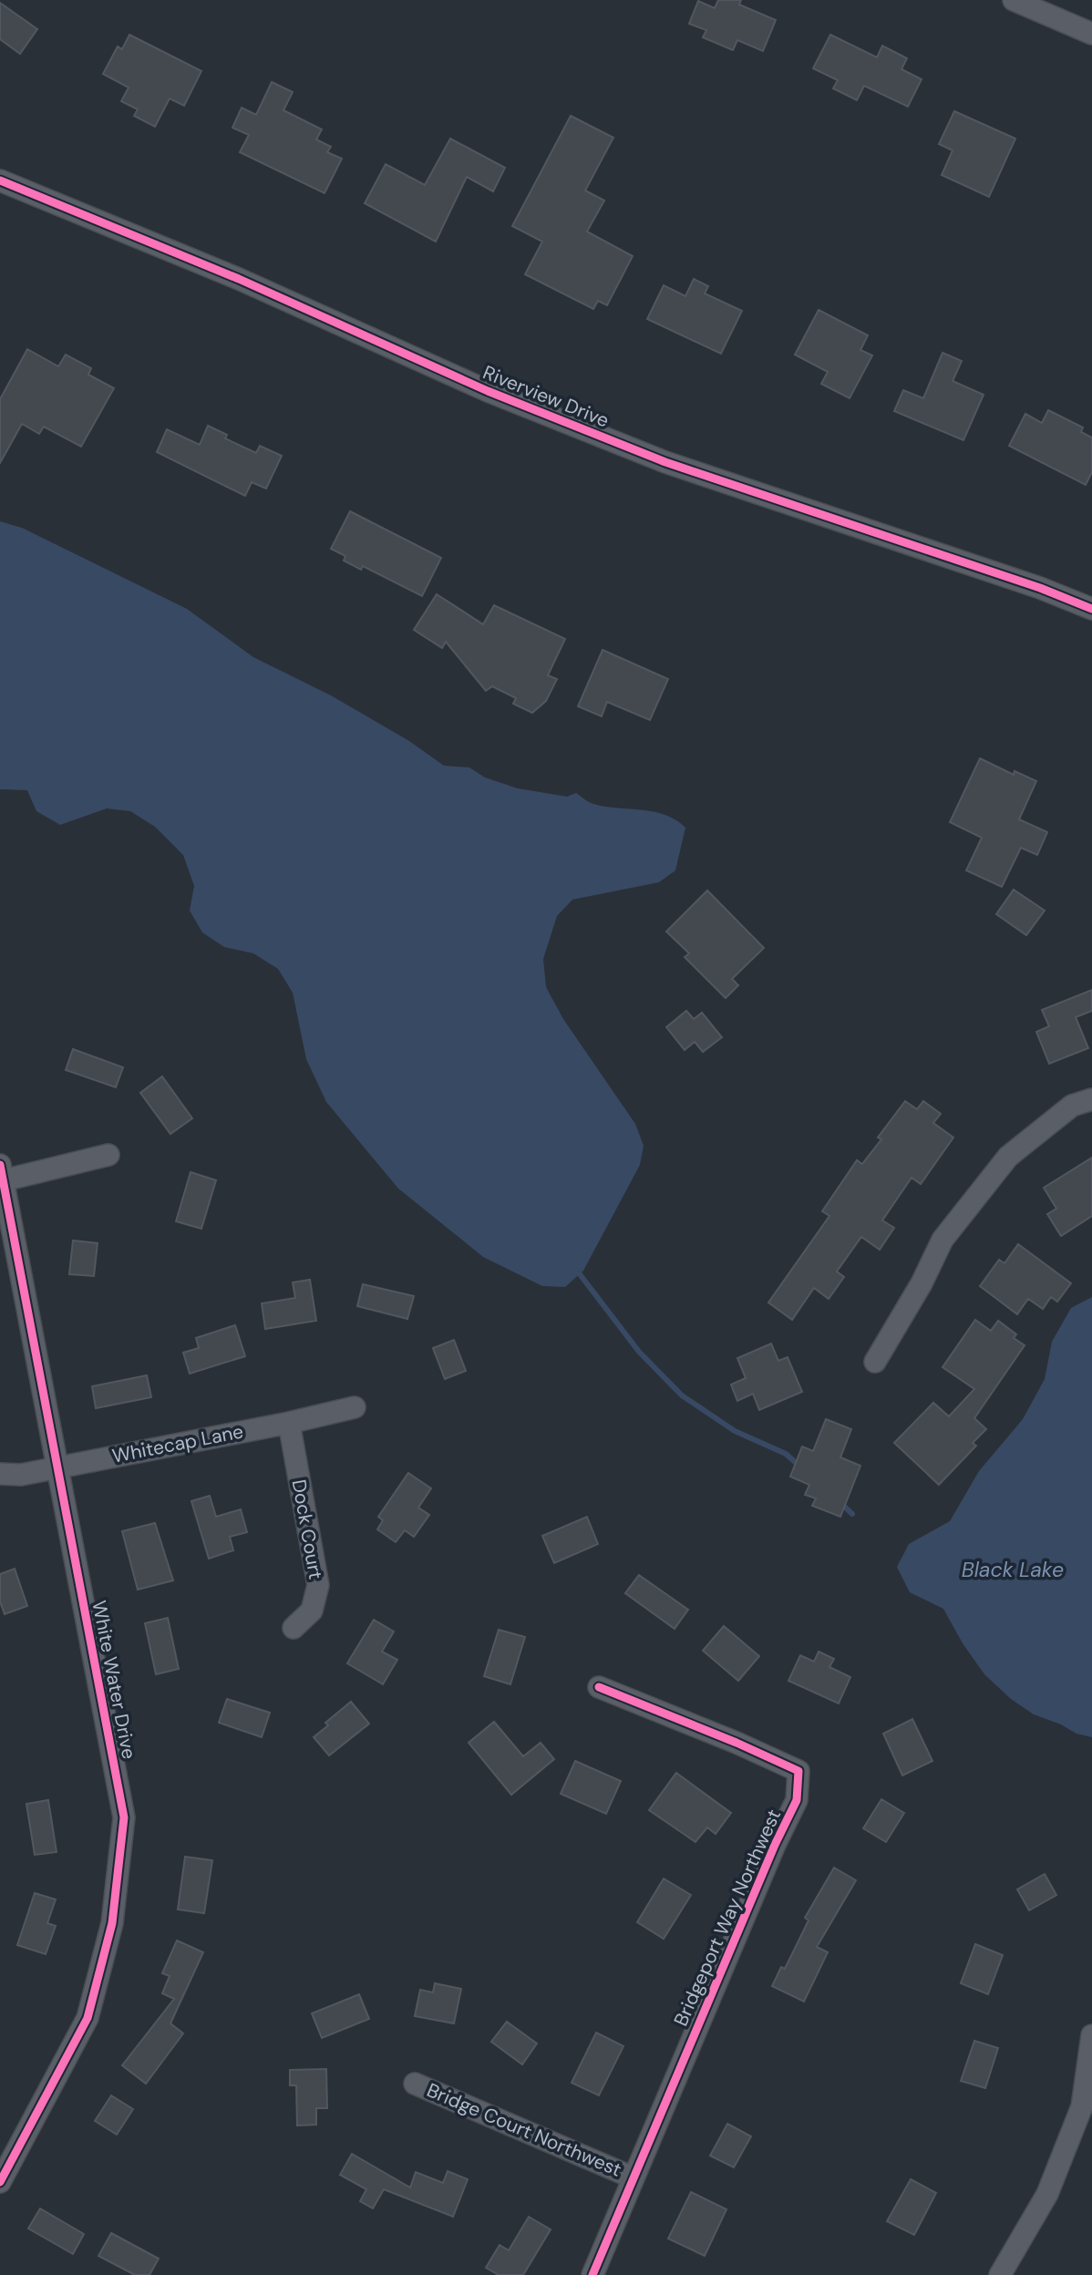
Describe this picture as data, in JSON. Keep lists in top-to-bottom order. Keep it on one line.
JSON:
{"streets":{"street":["Riverview Drive","Whitecap Lane","Dock Court","White Water Drive","Bridgeport Way Northwest","Bridge Court Northwest"]},"crossings":[["Whitecap Lane","Dock Court"],["Whitecap Lane","White Water Drive"],["Bridgeport Way Northwest","Bridge Court Northwest"]],"water":["Black Lake"]}
